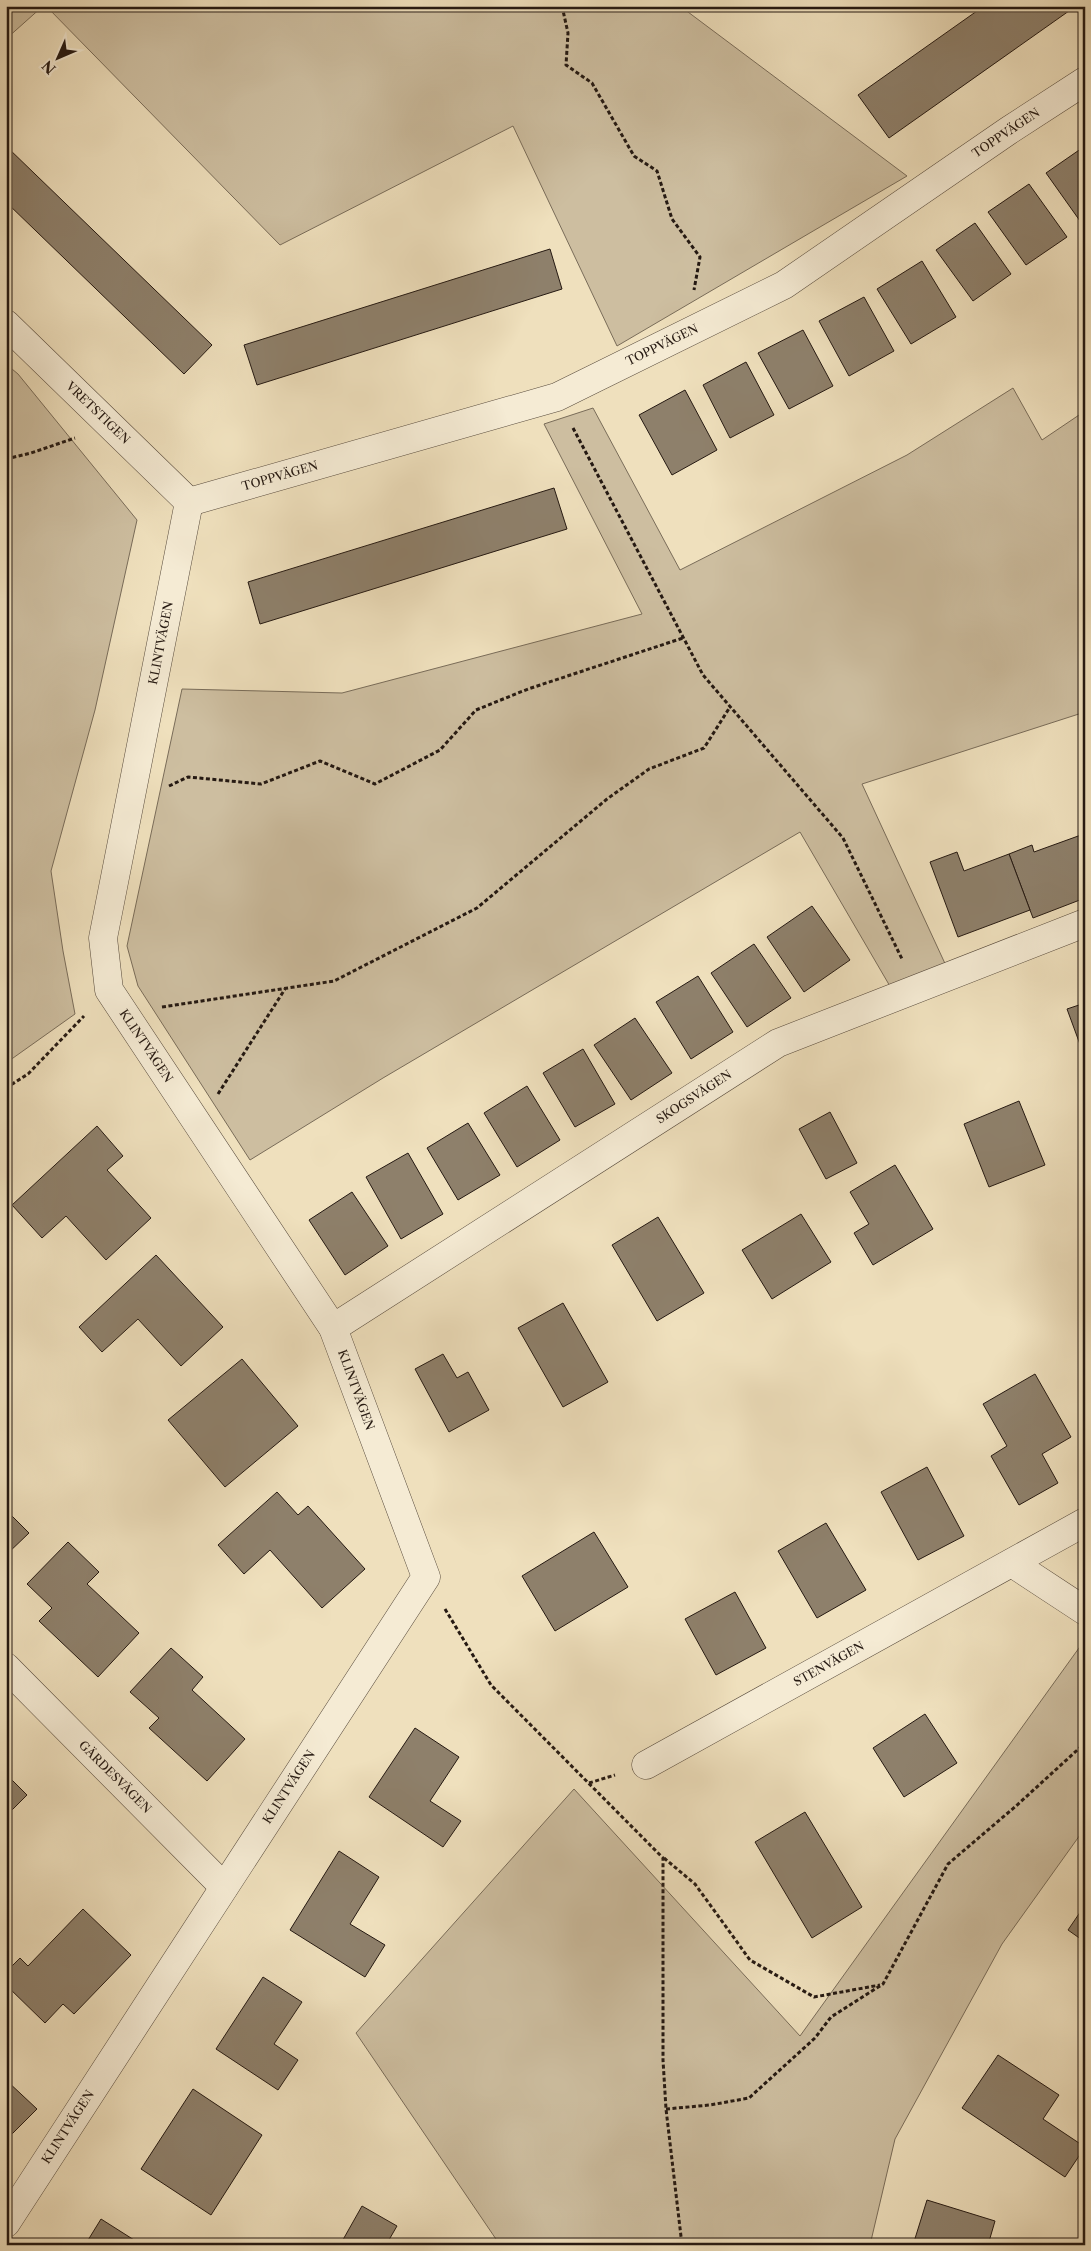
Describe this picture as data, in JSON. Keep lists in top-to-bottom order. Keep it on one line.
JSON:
{"streets":{"street":["TOPPVÄGEN","VRETSTIGEN","KLINTVÄGEN","SKOGSVÄGEN","STENVÄGEN","GÄRDESVÄGEN"]},"crossings":[["TOPPVÄGEN","VRETSTIGEN"],["TOPPVÄGEN","KLINTVÄGEN"],["VRETSTIGEN","KLINTVÄGEN"],["KLINTVÄGEN","SKOGSVÄGEN"],["KLINTVÄGEN","GÄRDESVÄGEN"]],"north":"bottom left"}
